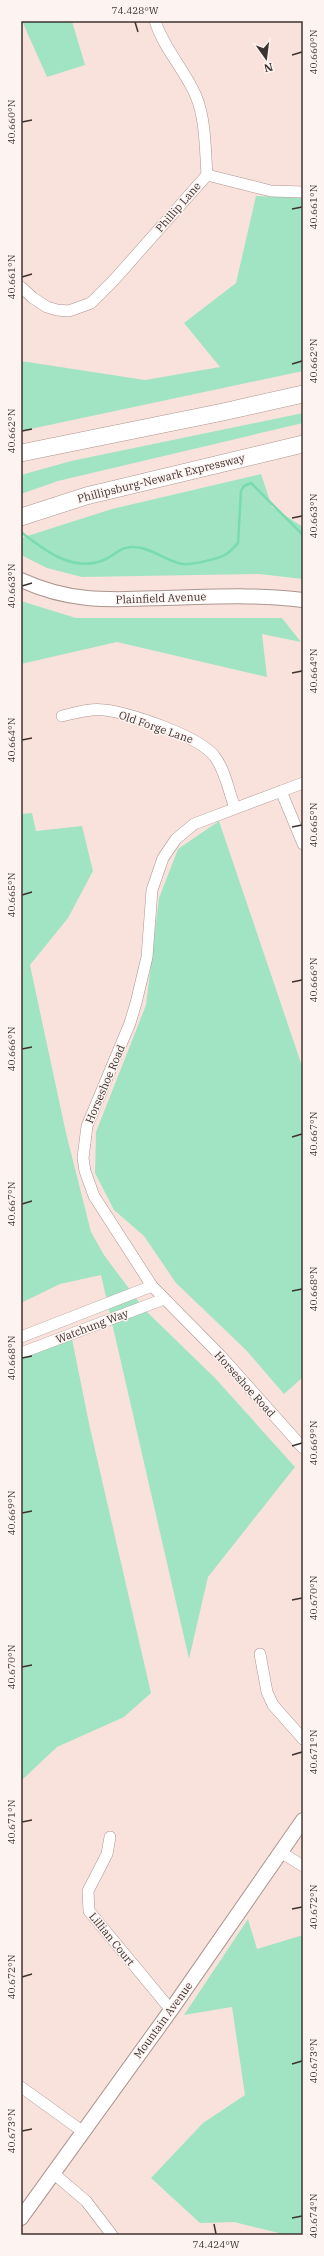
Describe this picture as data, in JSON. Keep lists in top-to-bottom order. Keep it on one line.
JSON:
{"streets":{"highway":["Phillipsburg-Newark Expressway"],"main road":["Plainfield Avenue","Mountain Avenue"],"street":["Phillip Lane","Old Forge Lane","Horseshoe Road","Watchung Way","Lillian Court"]},"crossings":[["Old Forge Lane","Horseshoe Road"],["Horseshoe Road","Watchung Way"],["Lillian Court","Mountain Avenue"]],"north":"bottom","coordinates":["74.428°W","40.660°N","40.661°N","40.662°N","40.663°N","40.664°N","40.665°N","40.666°N","40.667°N","40.668°N","40.669°N","40.670°N","40.671°N","40.672°N","40.673°N","40.674°N","74.424°W"]}
